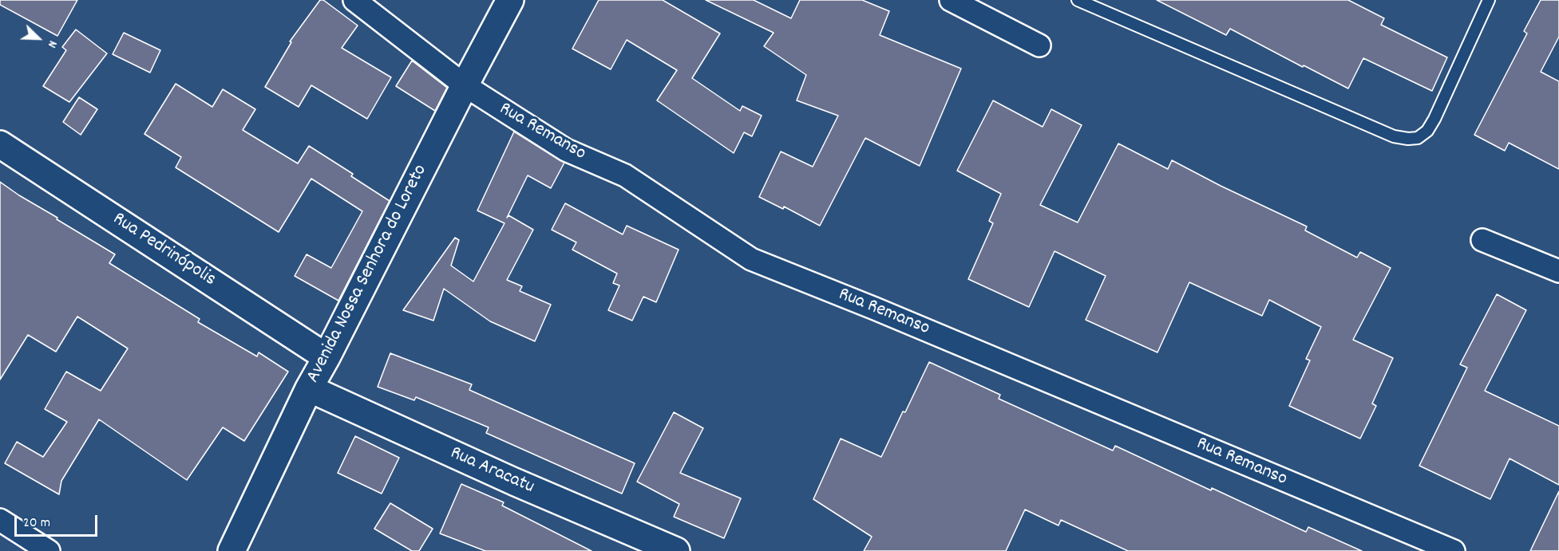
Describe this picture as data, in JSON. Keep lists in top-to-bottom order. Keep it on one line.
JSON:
{"streets":{"street":["Rua Remanso","Rua Pedrinópolis","Avenida Nossa Senhora do Loreto","Rua Aracatu"]},"crossings":[["Rua Remanso","Avenida Nossa Senhora do Loreto"],["Rua Pedrinópolis","Avenida Nossa Senhora do Loreto"],["Avenida Nossa Senhora do Loreto","Rua Aracatu"]],"scale_bar":"20 m","north":"bottom right"}
